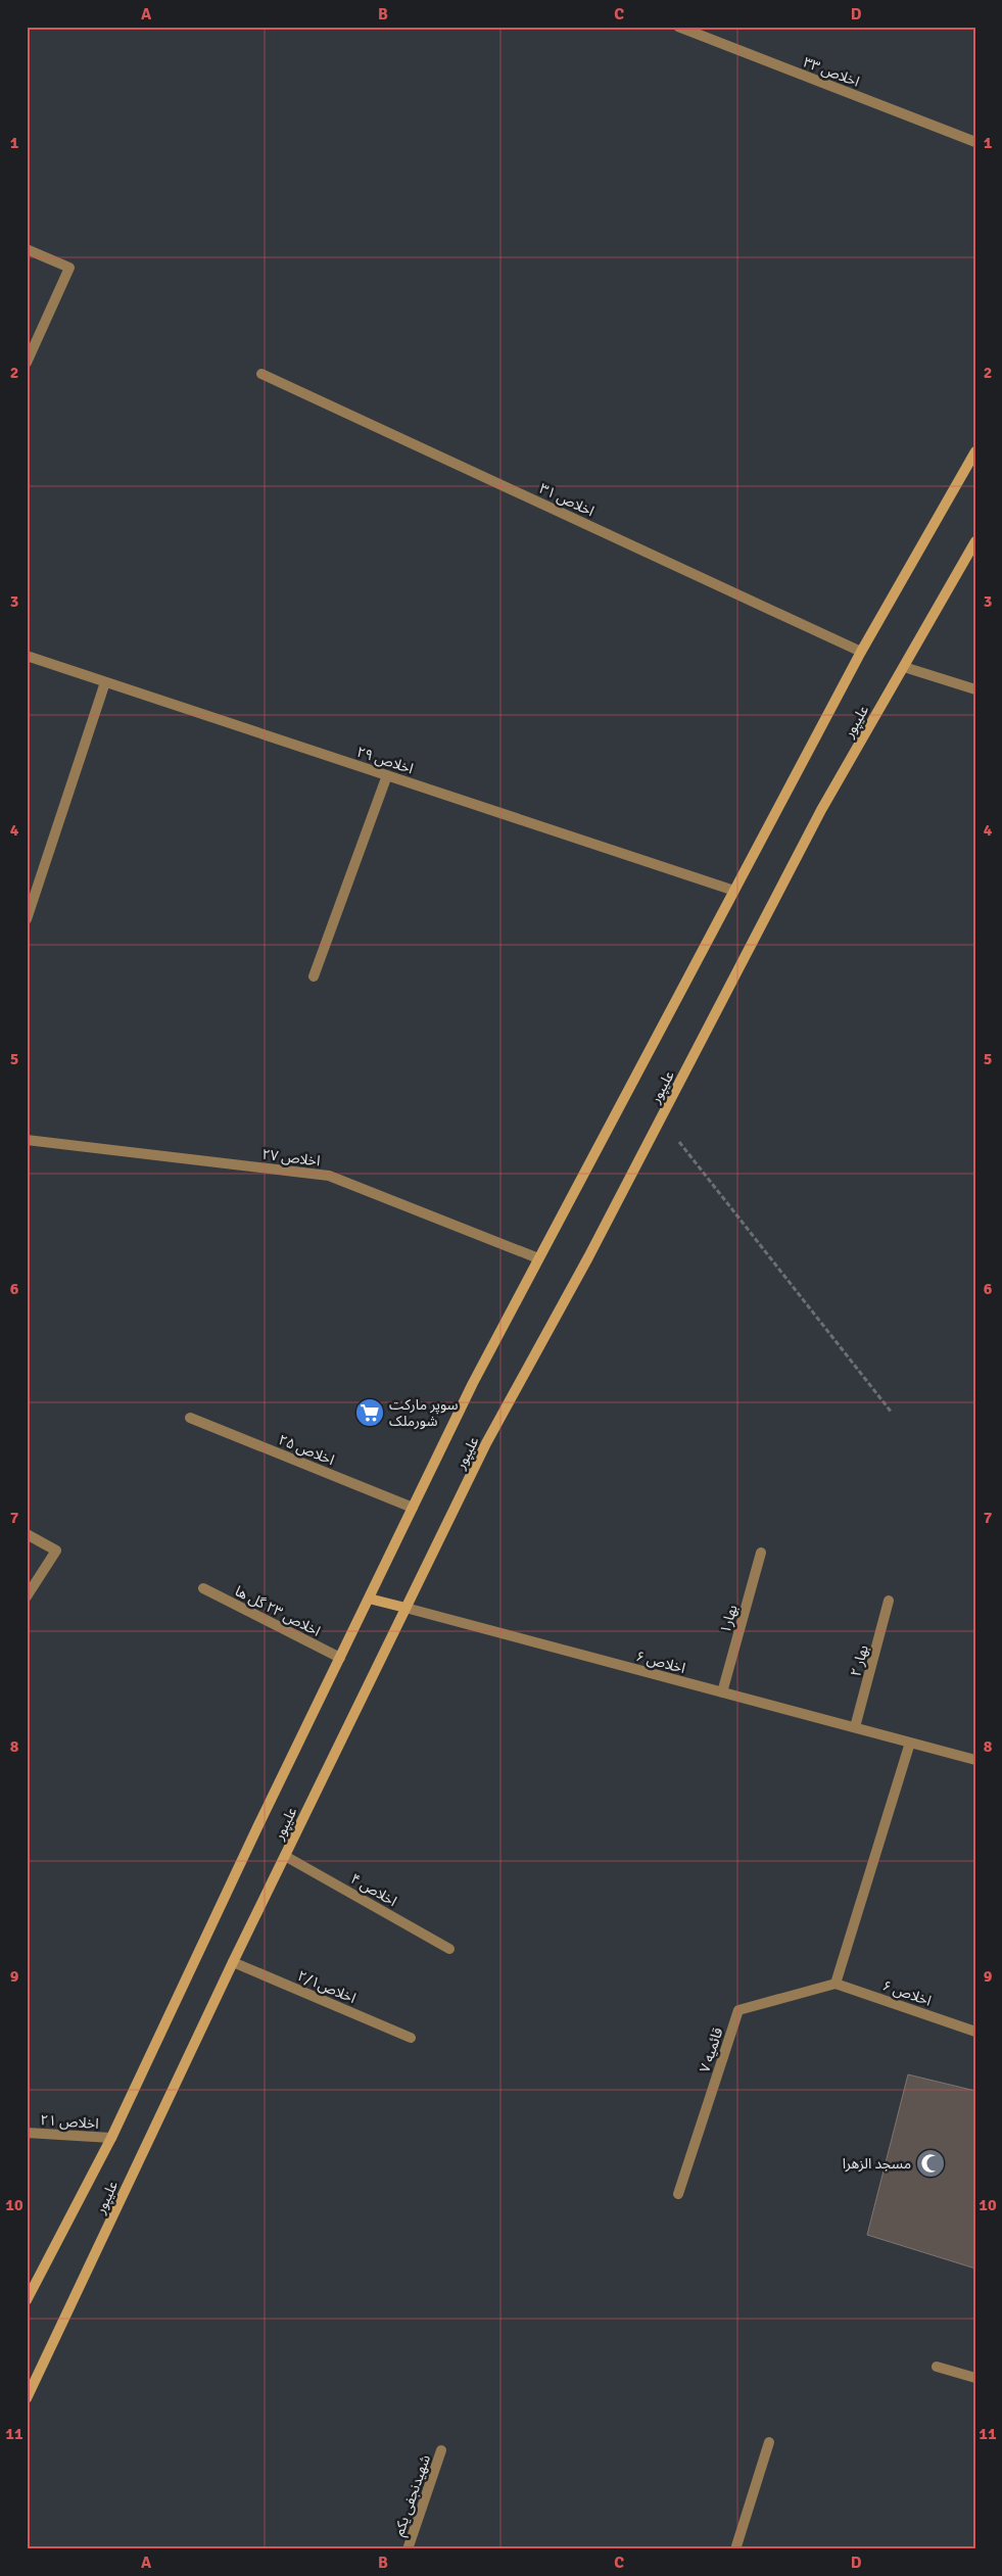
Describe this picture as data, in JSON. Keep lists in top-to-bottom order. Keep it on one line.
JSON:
{"streets":{"main road":["علیپور"],"street":["اخلاص ۳۳","اخلاص ۳۱","اخلاص ۲۹","اخلاص ۲۷","اخلاص ۲۵","اخلاص ۲۳ گل ها","بهار۱","بهار ۲","اخلاص ۶","اخلاص ۴","اخلاص۲/۱","قائمیه ۷","اخلاص ۲۱","شهیدنجفی یکم"]},"crossings":[["اخلاص ۳۱","علیپور"],["علیپور","اخلاص ۲۹"],["علیپور","اخلاص ۲۷"],["علیپور","اخلاص ۲۵"],["علیپور","اخلاص ۲۳ گل ها"],["علیپور","اخلاص ۶"],["علیپور","اخلاص ۴"],["علیپور","اخلاص۲/۱"],["علیپور","اخلاص ۲۱"],["بهار۱","اخلاص ۶"],["بهار ۲","اخلاص ۶"],["اخلاص ۶","قائمیه ۷"]],"places":{"supermarket":["سوپر مارکت شورملک"],"mosque":["مسجد الزهرا"]},"grid":{"columns":["A","B","C","D"],"rows":["1","2","3","4","5","6","7","8","9","10","11"]}}
